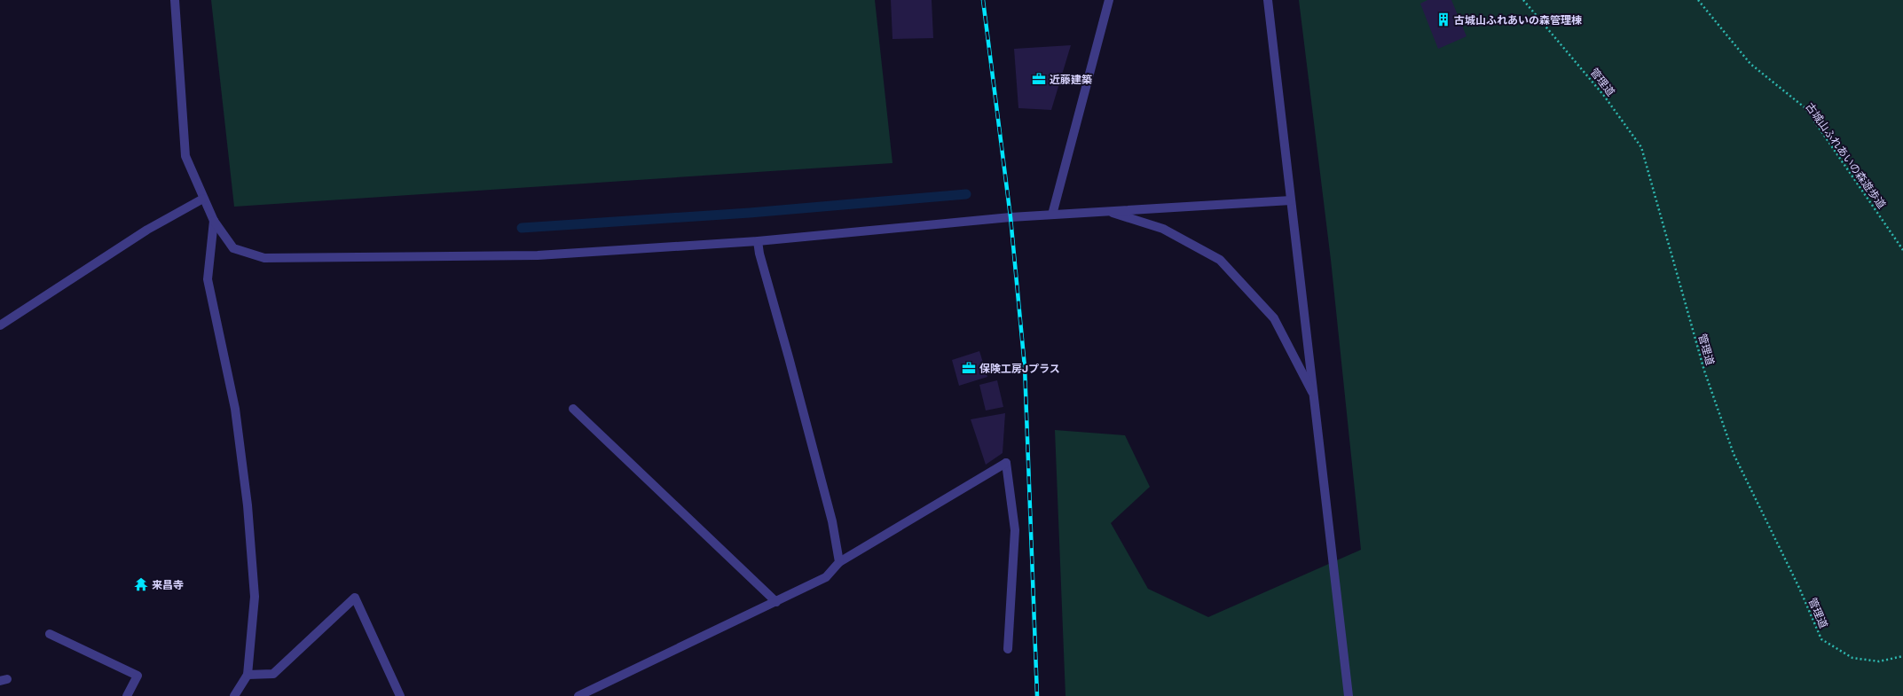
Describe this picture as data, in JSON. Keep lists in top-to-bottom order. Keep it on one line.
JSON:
{"streets":{"path":["管理道","古城山ふれあいの森遊歩道"]},"places":{"building":["古城山ふれあいの森管理棟"],"office":["近藤建築","保険工房Jプラス"],"temple":["来昌寺"]}}
